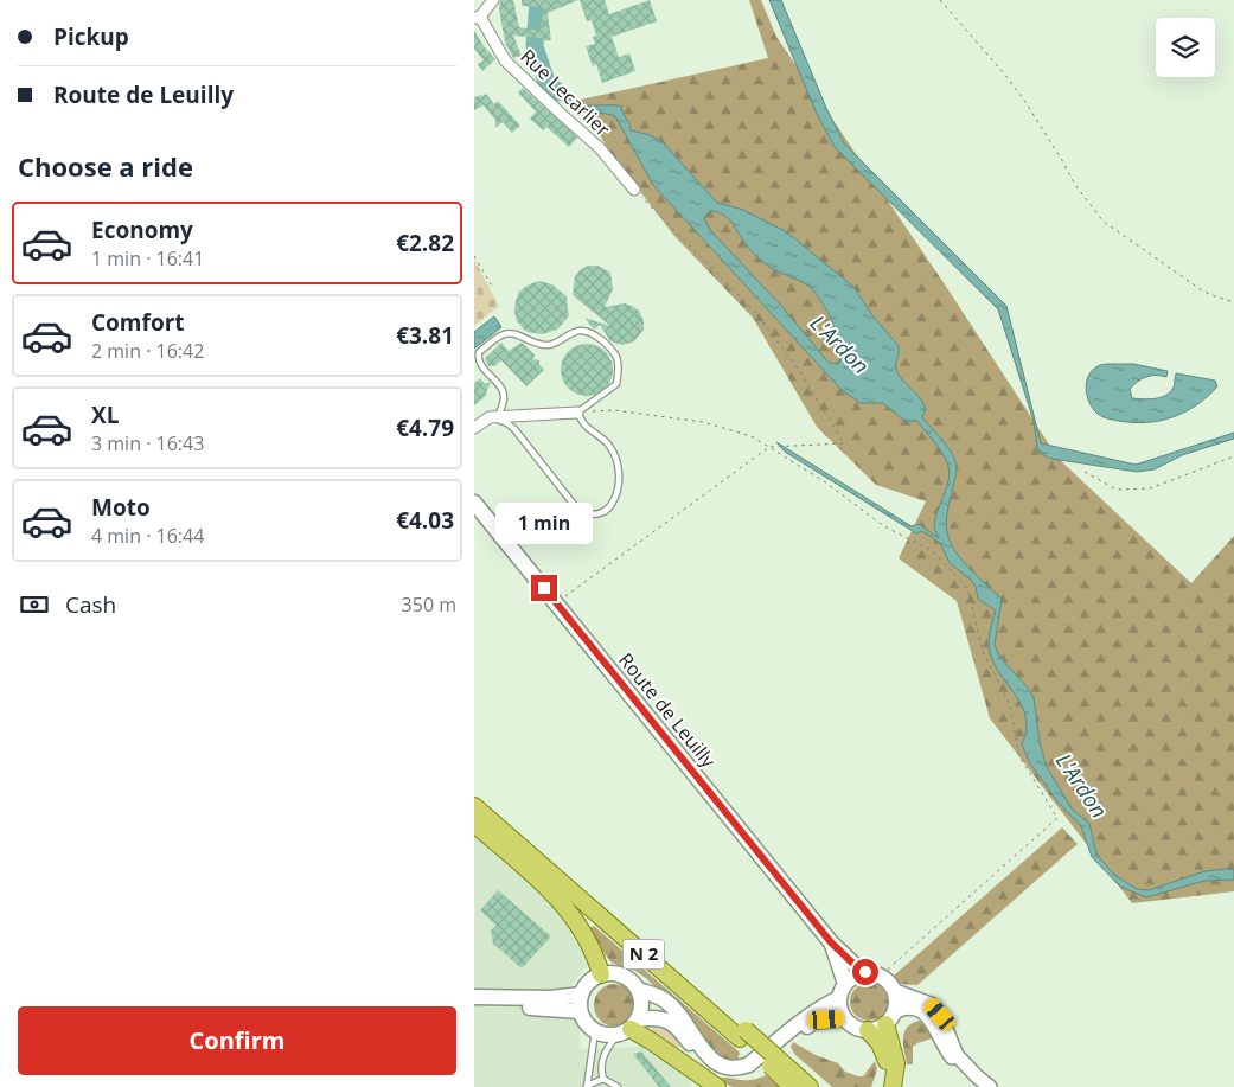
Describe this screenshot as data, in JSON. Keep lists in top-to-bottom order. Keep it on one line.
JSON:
{"streets":{"main road":["Route de Leuilly","N 2"],"street":["Rue Lecarlier"]},"water":["L'Ardon"],"page":{"banner":["Pickup","Route de Leuilly"],"heading":"Choose a ride","list":[{"name":"Economy","note":"1 min · 16:41","value":"€2.82"},{"name":"Comfort","note":"2 min · 16:42","value":"€3.81"},{"name":"XL","note":"3 min · 16:43","value":"€4.79"},{"name":"Moto","note":"4 min · 16:44","value":"€4.03"}],"bubble":"1 min","pay":["Cash","350 m"],"buttons":"Confirm"}}
